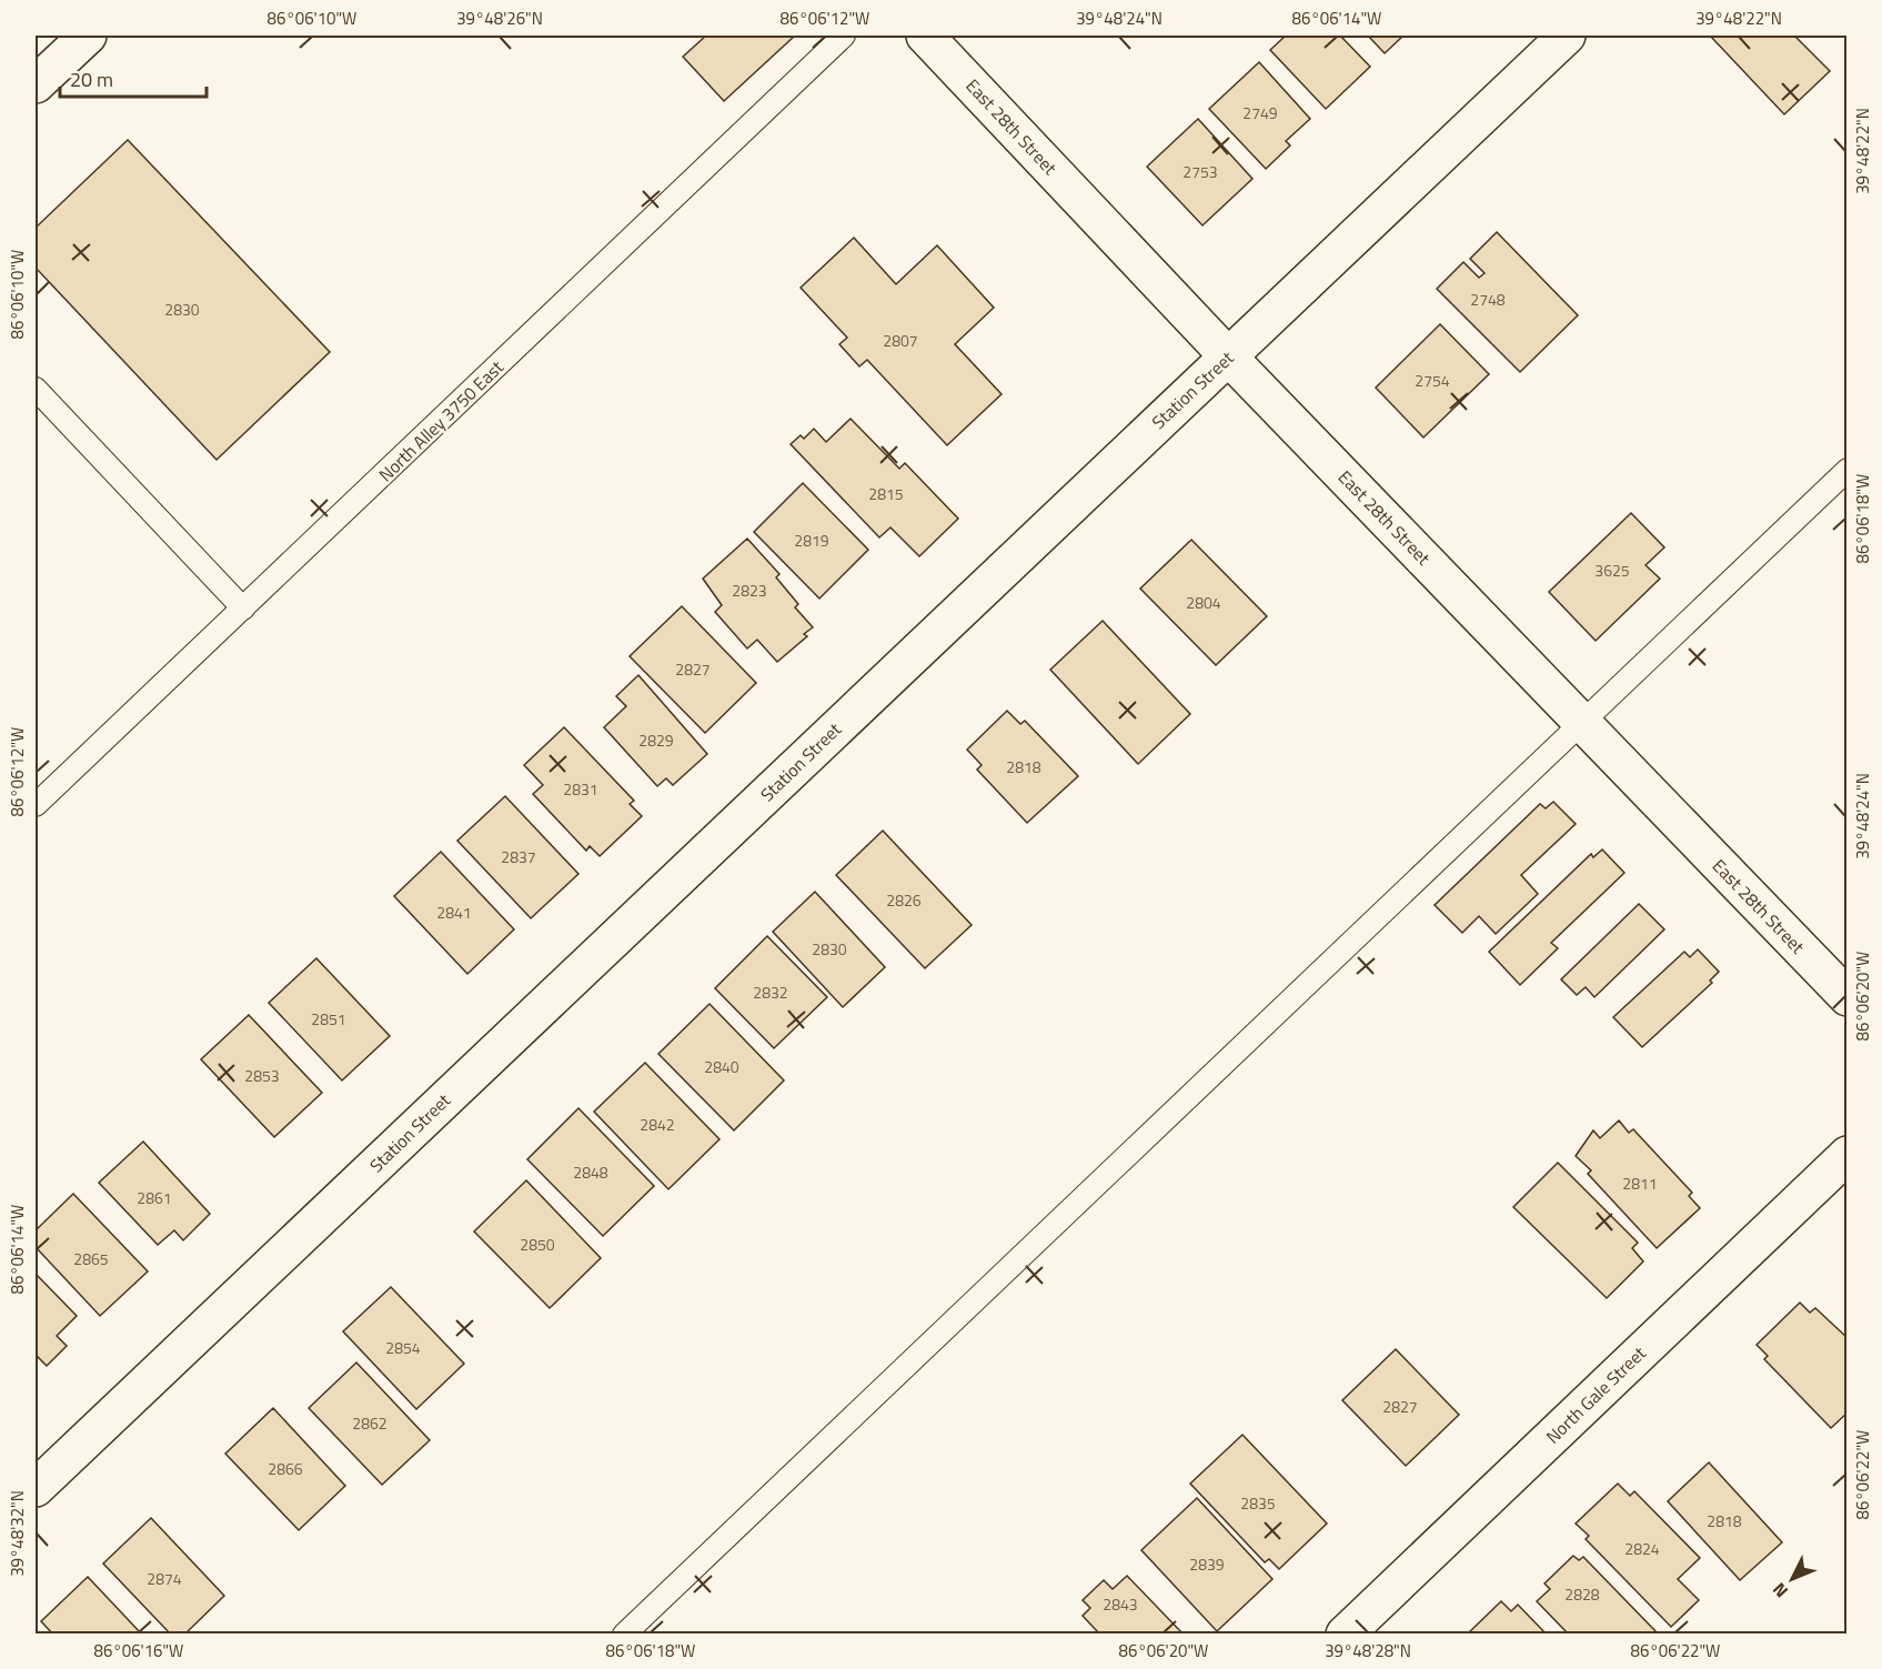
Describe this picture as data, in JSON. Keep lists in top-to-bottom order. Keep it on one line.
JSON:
{"streets":{"street":["East 28th Street","Station Street","North Gale Street"],"lane":["North Alley 3750 East"]},"crossings":[["East 28th Street","Station Street"]],"house_numbers":["2749","2753","2748","2830","2807","2754","2815","2819","3625","2823","2804","2827","2829","2818","2831","2837","2826","2841","2830","2832","2851","2840","2853","2842","2848","2811","2861","2850","2865","2854","2827","2862","2866","2835","2818","2824","2839","2874","2828","2843"],"scale_bar":"20 m","north":"bottom left","coordinates":["86°06'10\"W","39°48'26\"N","86°06'12\"W","39°48'24\"N","86°06'14\"W","39°48'22\"N","86°06'18\"W","86°06'20\"W","86°06'22\"W","39°48'32\"N","86°06'16\"W","39°48'28\"N"]}
